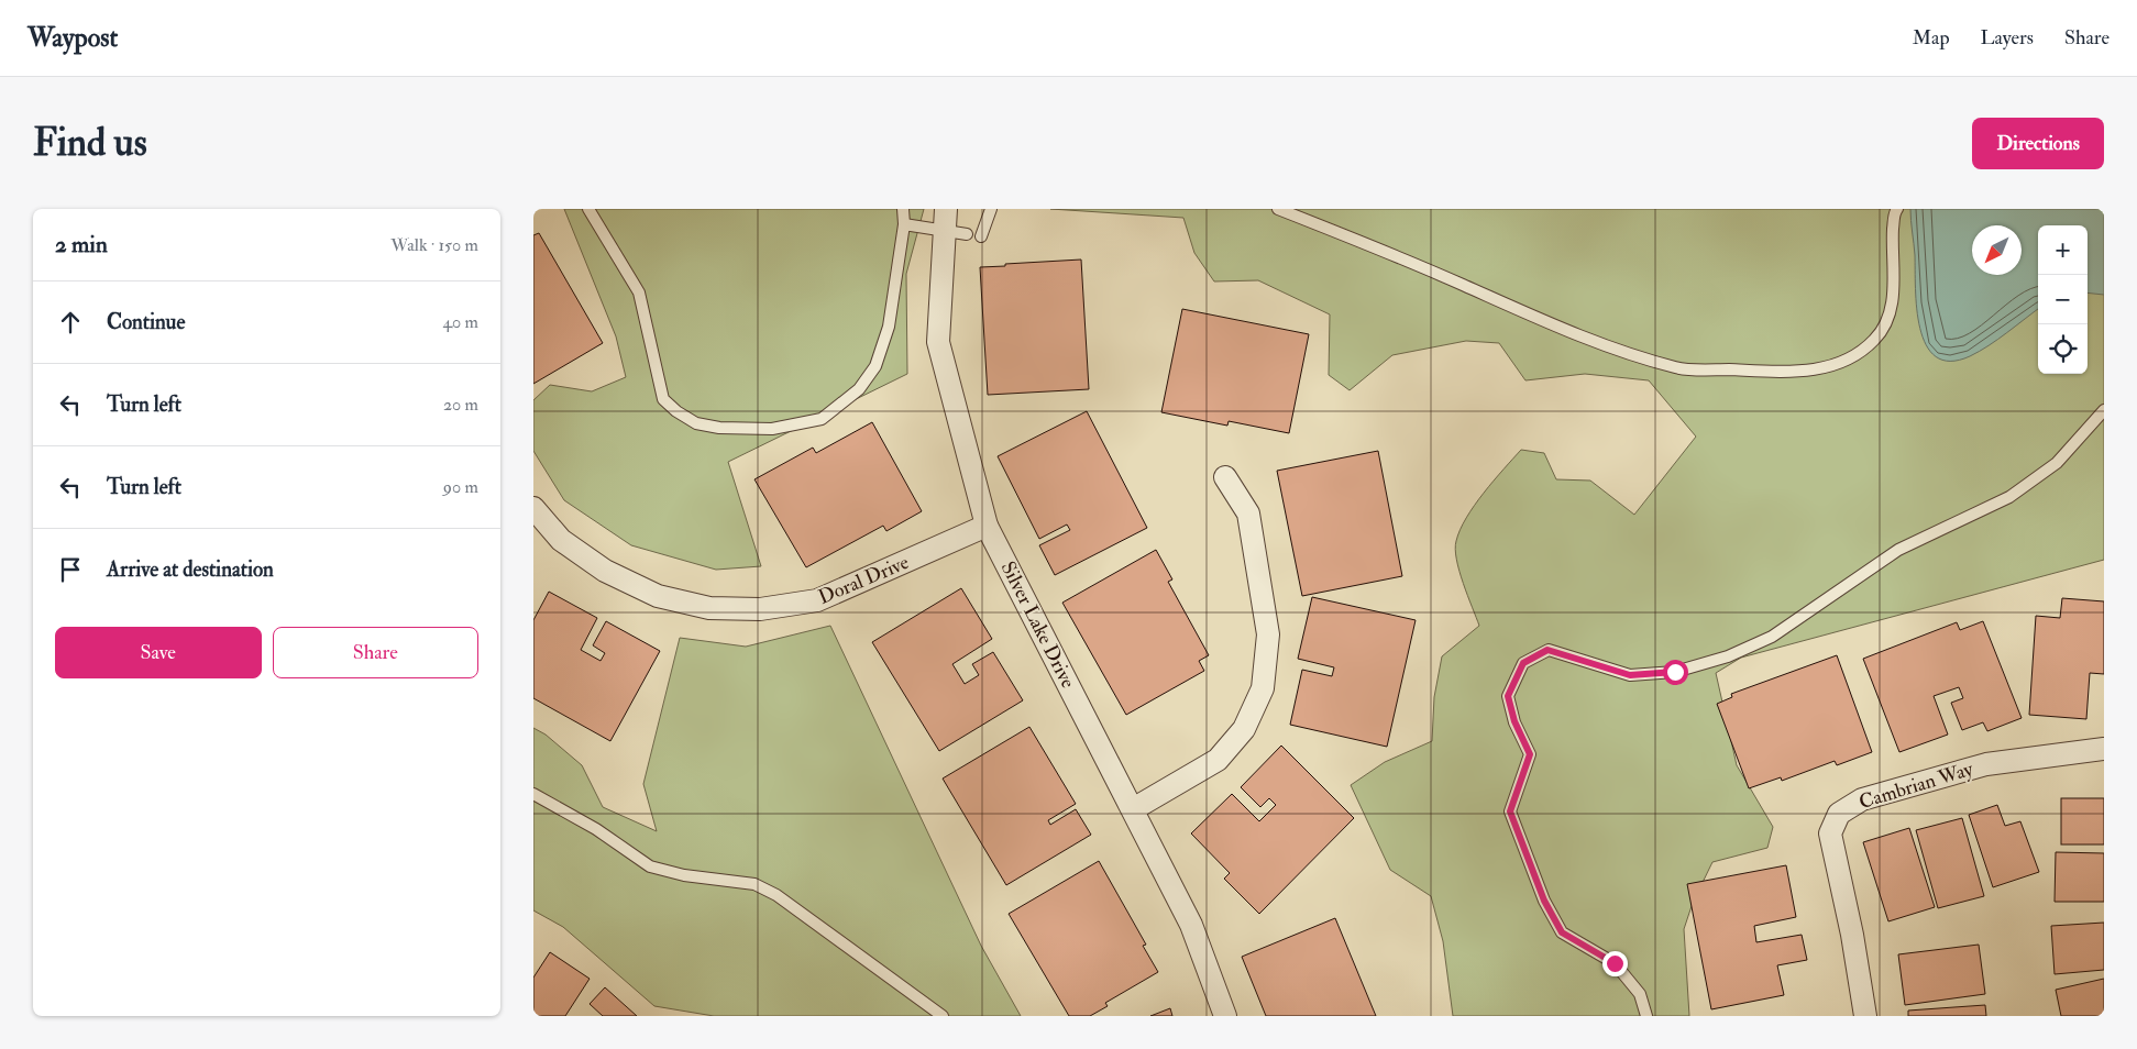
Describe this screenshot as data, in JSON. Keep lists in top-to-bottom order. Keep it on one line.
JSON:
{"streets":{"street":["Doral Drive","Silver Lake Drive","Cambrian Way"]},"crossings":[["Doral Drive","Silver Lake Drive"]],"north":"bottom left","page":{"header":"Waypost","nav":["Map","Layers","Share"],"buttons":["Directions",["Save","Share"]],"title":"Find us","heading":["2 min","Walk · 150 m"],"map_buttons":["+","−"],"list":[["Continue","40 m"],["Turn left","20 m"],["Turn left","90 m"],"Arrive at destination"]}}
